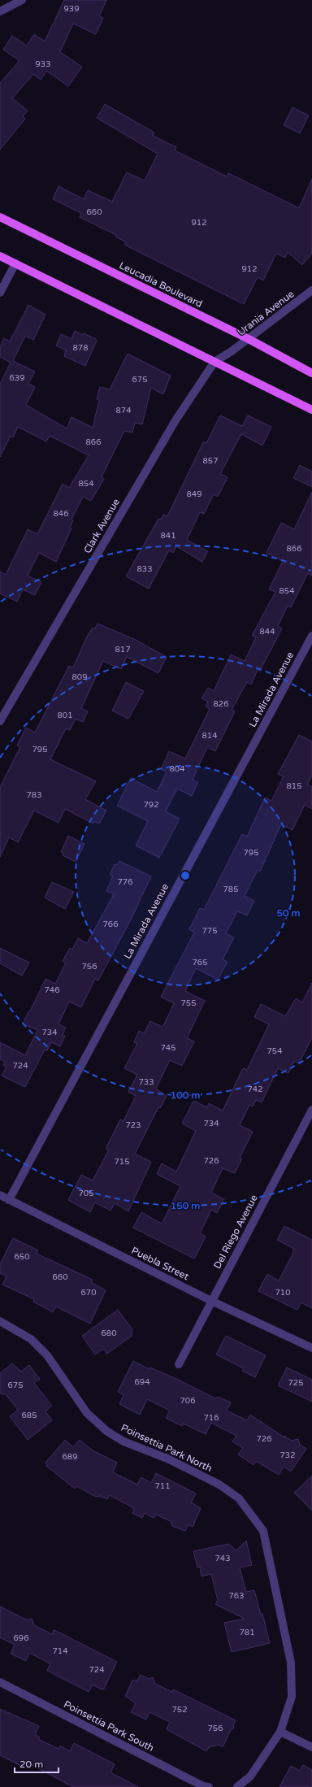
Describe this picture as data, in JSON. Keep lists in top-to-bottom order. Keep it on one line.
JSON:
{"streets":{"main road":["Leucadia Boulevard"],"street":["Urania Avenue","Clark Avenue","La Mirada Avenue","Del Riego Avenue","Puebla Street","Poinsettia Park North","Poinsettia Park South"]},"crossings":[["Leucadia Boulevard","Urania Avenue"],["Urania Avenue","Clark Avenue"],["La Mirada Avenue","Puebla Street"],["Del Riego Avenue","Puebla Street"]],"house_numbers":["939","933","660","912","912","878","639","675","874","866","857","854","849","846","841","866","833","854","844","817","809","826","801","814","795","804","815","783","792","795","776","785","766","775","765","756","746","755","734","745","754","724","733","742","734","723","726","715","705","650","660","670","710","680","694","725","675","706","685","716","726","732","689","711","743","763","781","696","714","724","752","756"],"scale_bar":"20 m","rings":["50 m","100 m","150 m"]}
